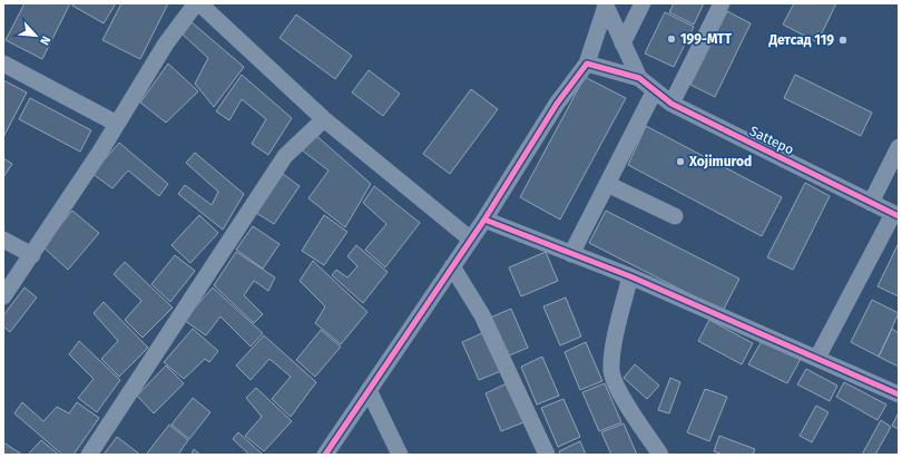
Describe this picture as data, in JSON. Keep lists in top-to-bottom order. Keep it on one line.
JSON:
{"streets":{"street":["Sattepo"]},"places":["199-MTT","Детсад 119","Xojimurod"],"north":"bottom right"}
